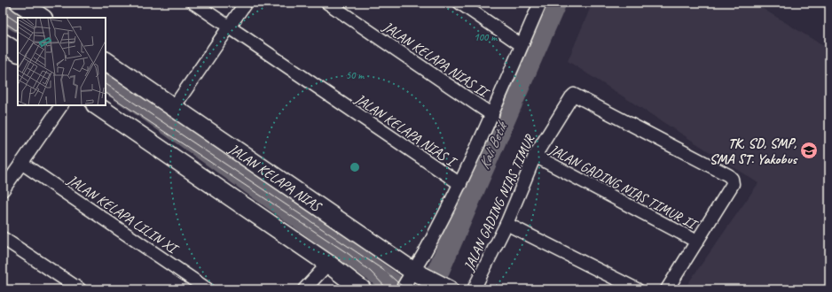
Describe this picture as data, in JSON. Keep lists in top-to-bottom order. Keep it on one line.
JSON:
{"streets":{"street":["JALAN KELAPA NIAS II","JALAN KELAPA NIAS I","JALAN KELAPA NIAS","JALAN GADING NIAS TIMUR II","JALAN GADING NIAS TIMUR","JALAN KELAPA LILIN XI"]},"crossings":[["JALAN GADING NIAS TIMUR II","JALAN GADING NIAS TIMUR"]],"water":["Kali Betik"],"places":{"school or university":["TK, SD, SMP, SMA ST. Yakobus"]},"rings":["100 m","50 m"]}
